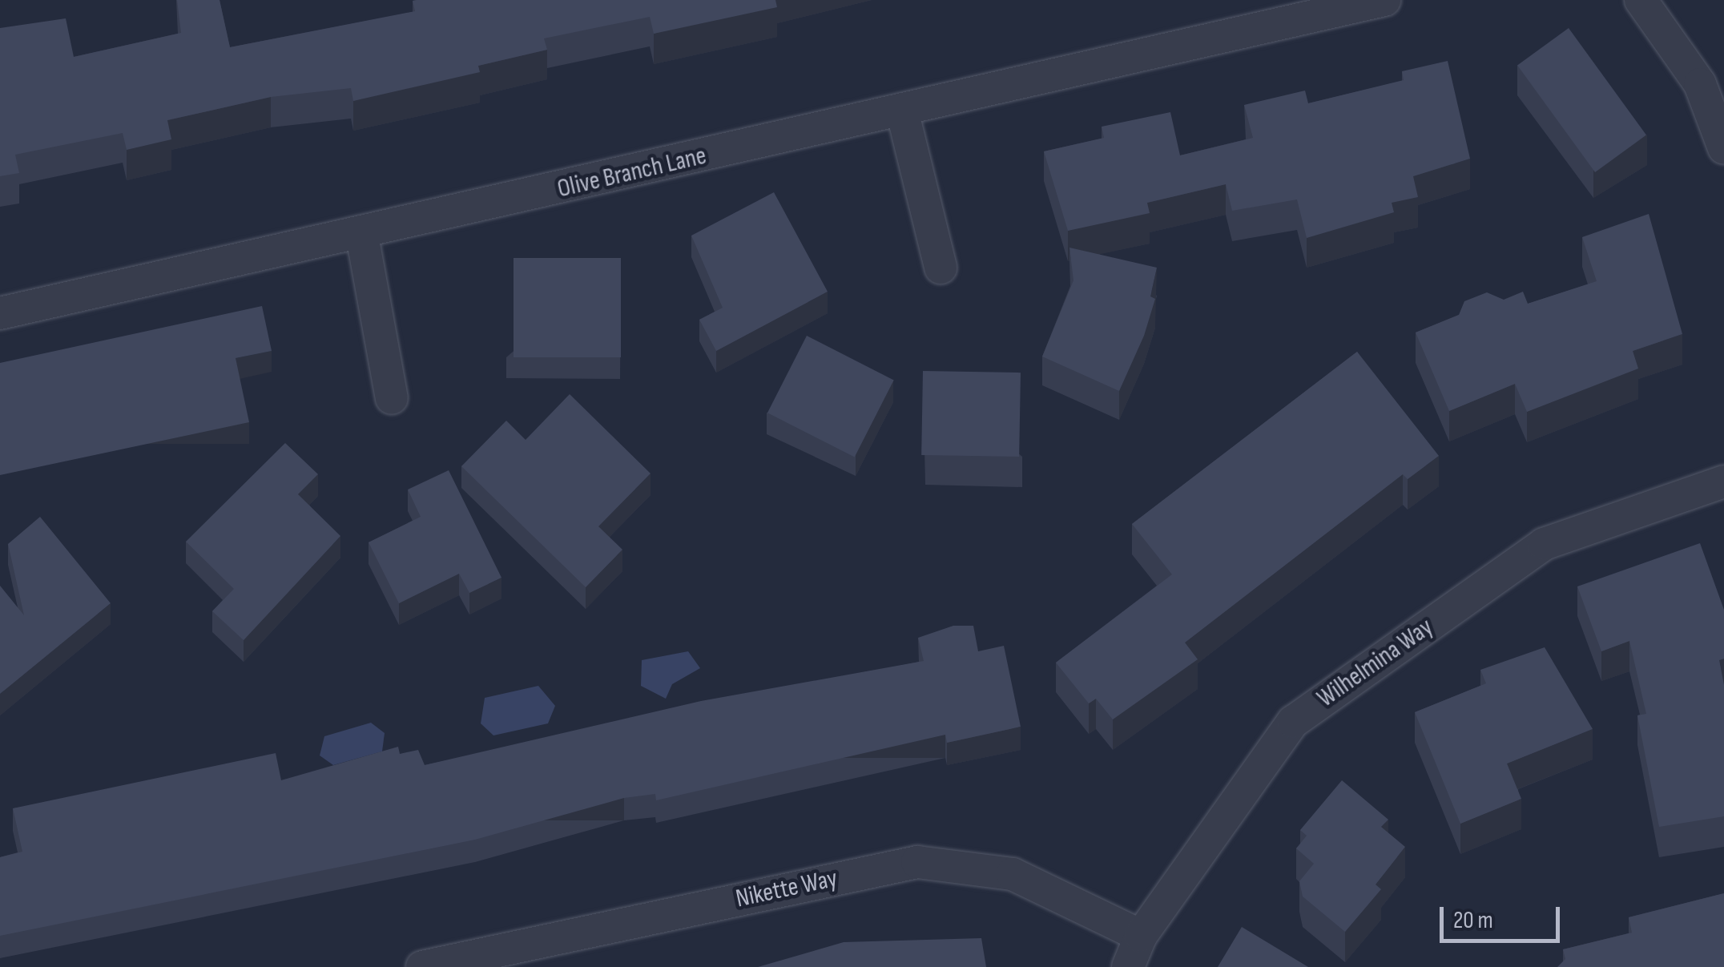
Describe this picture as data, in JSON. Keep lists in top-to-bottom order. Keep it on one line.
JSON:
{"streets":{"street":["Olive Branch Lane","Wilhelmina Way","Nikette Way"]},"crossings":[["Wilhelmina Way","Nikette Way"]],"scale_bar":"20 m"}
